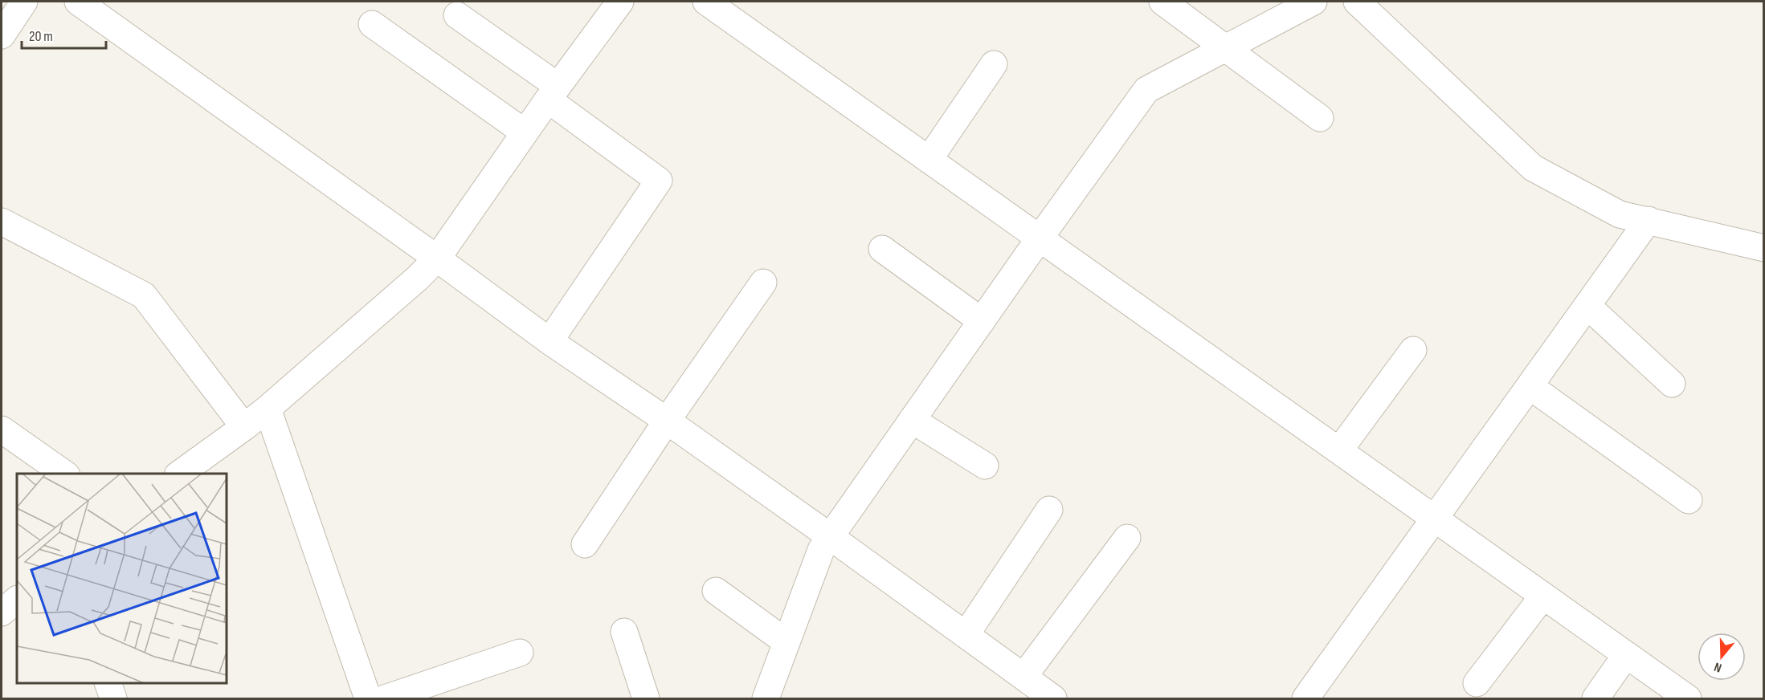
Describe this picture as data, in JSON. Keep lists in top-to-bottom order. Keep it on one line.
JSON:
{"scale_bar":"20 m","north":"bottom"}
